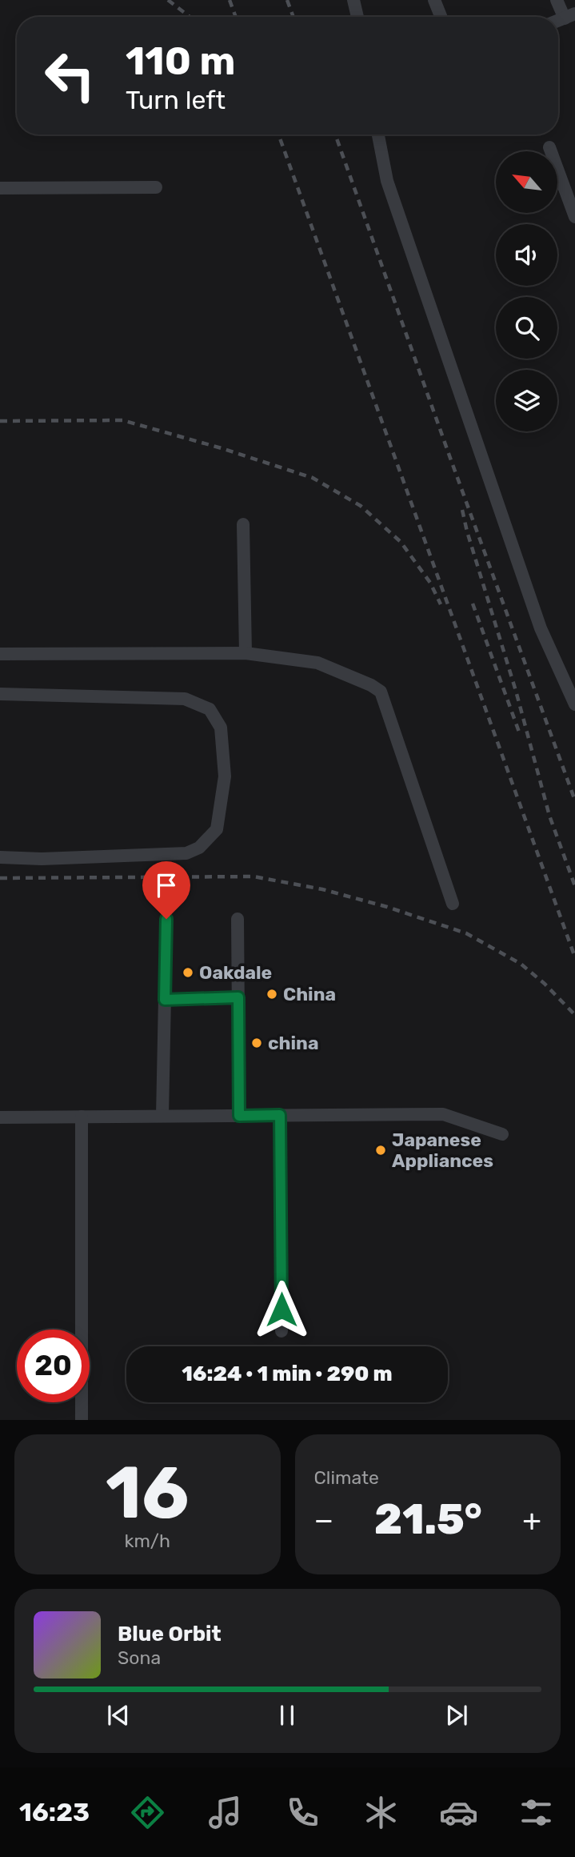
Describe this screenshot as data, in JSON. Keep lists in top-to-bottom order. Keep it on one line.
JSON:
{"places":["Oakdale","China","china","Japanese Appliances"],"north":"top left","page":{"turn":["110 m","Turn left"],"limit":"20","trip":"16:24 · 1 min · 290 m","tile":[["16","km/h"],"Climate"],"heat":["−","21.5°","+"],"song":["Blue Orbit","Sona"],"tabs":"16:23"}}
